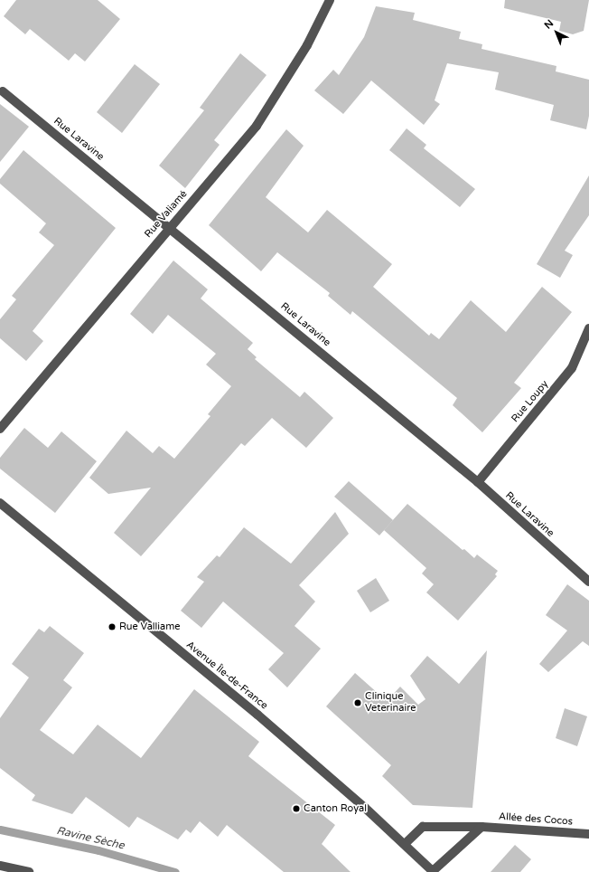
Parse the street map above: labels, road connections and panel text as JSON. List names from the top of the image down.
{
  "streets": {
    "street": [
      "Rue Laravine",
      "Rue Valiamé",
      "Rue Loupy",
      "Avenue Île-de-France",
      "Allée des Cocos"
    ]
  },
  "crossings": [
    ["Rue Laravine", "Rue Valiamé"],
    ["Rue Laravine", "Rue Loupy"],
    ["Avenue Île-de-France", "Allée des Cocos"]
  ],
  "water": ["Ravine Sèche"],
  "places": ["Rue Valliame", "Clinique Veterinaire", "Canton Royal"],
  "north": "top left"
}
